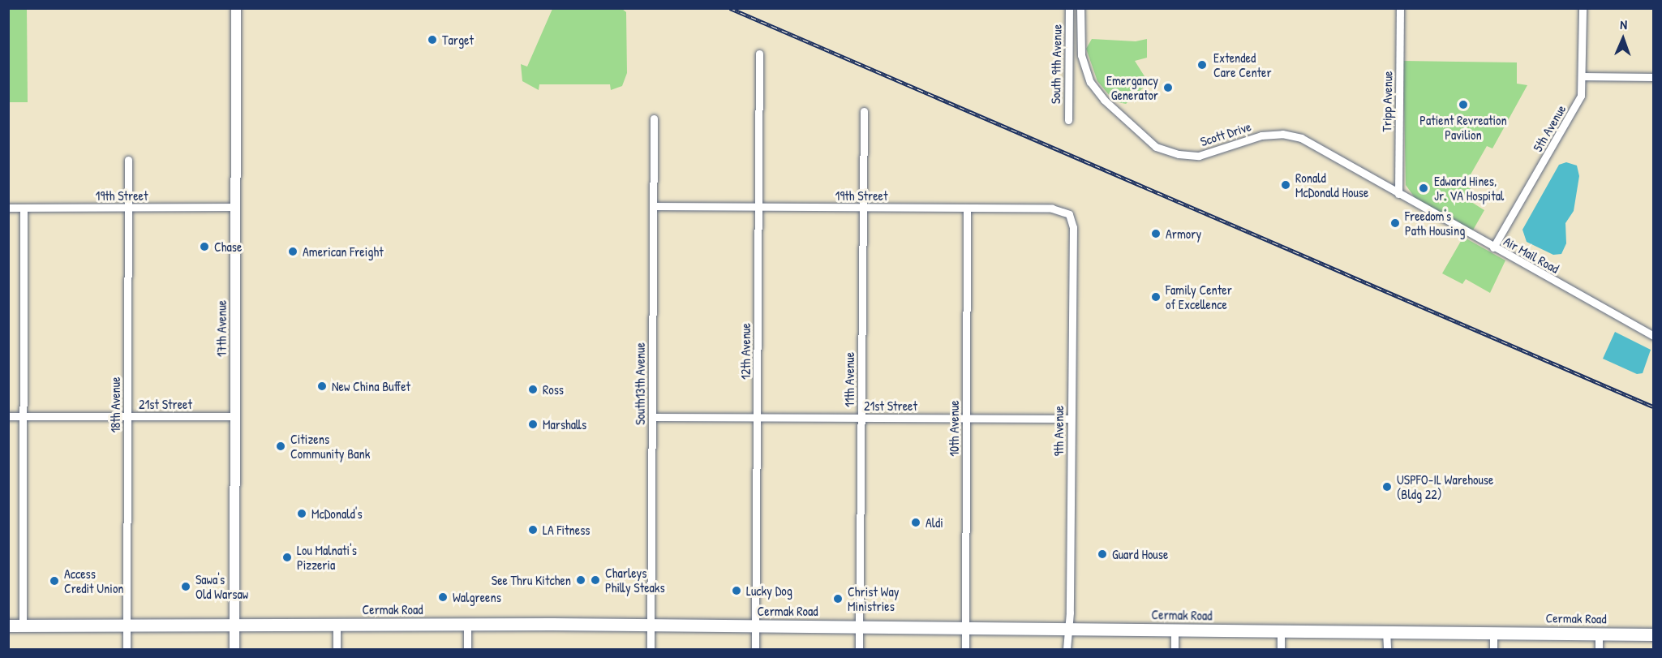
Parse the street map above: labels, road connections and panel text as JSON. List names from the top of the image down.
{
  "streets": {
    "main road": ["Cermak Road"],
    "street": [
      "South 9th Avenue",
      "Tripp Avenue",
      "5th Avenue",
      "Scott Drive",
      "19th Street",
      "Air Mail Road",
      "17th Avenue",
      "12th Avenue",
      "11th Avenue",
      "South13th Avenue",
      "21st Street",
      "18th Avenue",
      "10th Avenue",
      "9th Avenue"
    ]
  },
  "crossings": [
    ["Tripp Avenue", "Scott Drive"],
    ["Tripp Avenue", "Air Mail Road"],
    ["5th Avenue", "Air Mail Road"],
    ["Scott Drive", "Air Mail Road"],
    ["19th Street", "17th Avenue"],
    ["19th Street", "12th Avenue"],
    ["19th Street", "11th Avenue"],
    ["19th Street", "South13th Avenue"],
    ["19th Street", "18th Avenue"],
    ["19th Street", "10th Avenue"],
    ["19th Street", "9th Avenue"],
    ["17th Avenue", "21st Street"],
    ["17th Avenue", "Cermak Road"],
    ["12th Avenue", "21st Street"],
    ["12th Avenue", "Cermak Road"],
    ["11th Avenue", "21st Street"],
    ["11th Avenue", "Cermak Road"],
    ["South13th Avenue", "21st Street"],
    ["South13th Avenue", "Cermak Road"],
    ["21st Street", "18th Avenue"],
    ["21st Street", "10th Avenue"],
    ["21st Street", "9th Avenue"],
    ["18th Avenue", "Cermak Road"],
    ["10th Avenue", "Cermak Road"],
    ["9th Avenue", "Cermak Road"]
  ],
  "places": [
    "Target",
    "Extended Care Center",
    "Emergancy Generator",
    "Patient Revreation Pavilion",
    "Ronald McDonald House",
    "Edward Hines, Jr. VA Hospital",
    "Freedom's Path Housing",
    "Armory",
    "Chase",
    "American Freight",
    "Family Center of Excellence",
    "New China Buffet",
    "Ross",
    "Marshalls",
    "Citizens Community Bank",
    "USPFO-IL Warehouse (Bldg 22)",
    "McDonald's",
    "Aldi",
    "LA Fitness",
    "Guard House",
    "Lou Malnati's Pizzeria",
    "See Thru Kitchen",
    "Charleys Philly Steaks",
    "Access Credit Union",
    "Sawa's Old Warsaw",
    "Lucky Dog",
    "Walgreens",
    "Christ Way Ministries"
  ],
  "north": "top"
}
